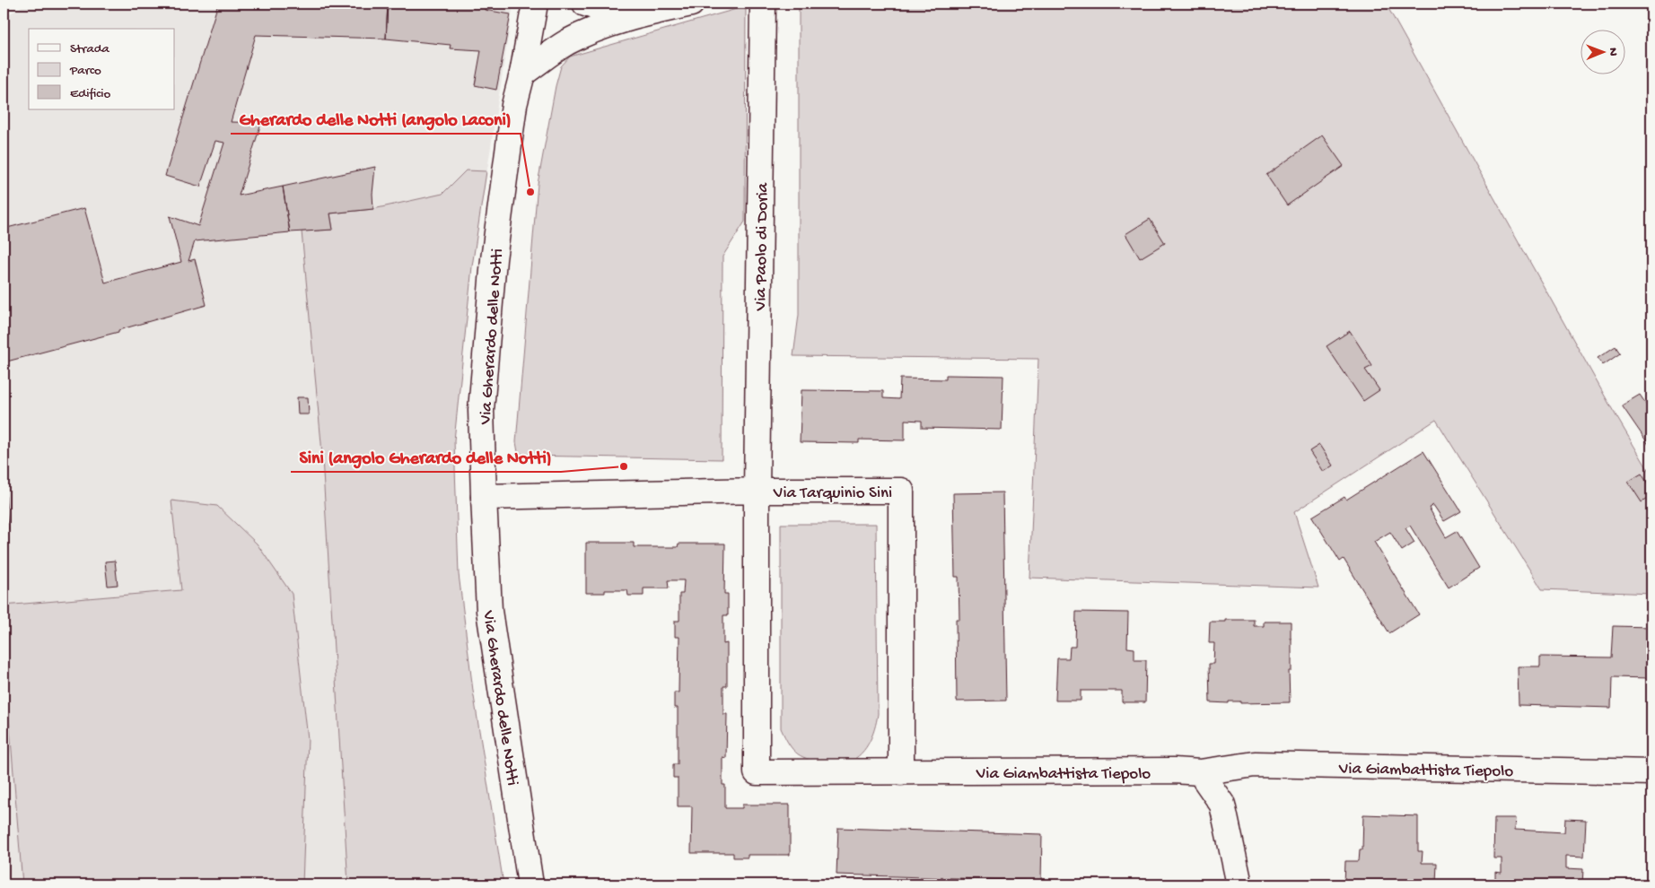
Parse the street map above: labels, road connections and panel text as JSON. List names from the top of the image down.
{
  "streets": {
    "street": [
      "Via Paolo di Doria",
      "Via Gherardo delle Notti",
      "Via Tarquinio Sini",
      "Via Giambattista Tiepolo"
    ]
  },
  "crossings": [
    ["Via Paolo di Doria", "Via Tarquinio Sini"],
    ["Via Paolo di Doria", "Via Giambattista Tiepolo"],
    ["Via Gherardo delle Notti", "Via Tarquinio Sini"],
    ["Via Tarquinio Sini", "Via Giambattista Tiepolo"]
  ],
  "places": ["Gherardo delle Notti (angolo Laconi)", "Sini (angolo Gherardo delle Notti)"],
  "legend": ["Strada", "Parco", "Edificio"],
  "north": "right"
}
